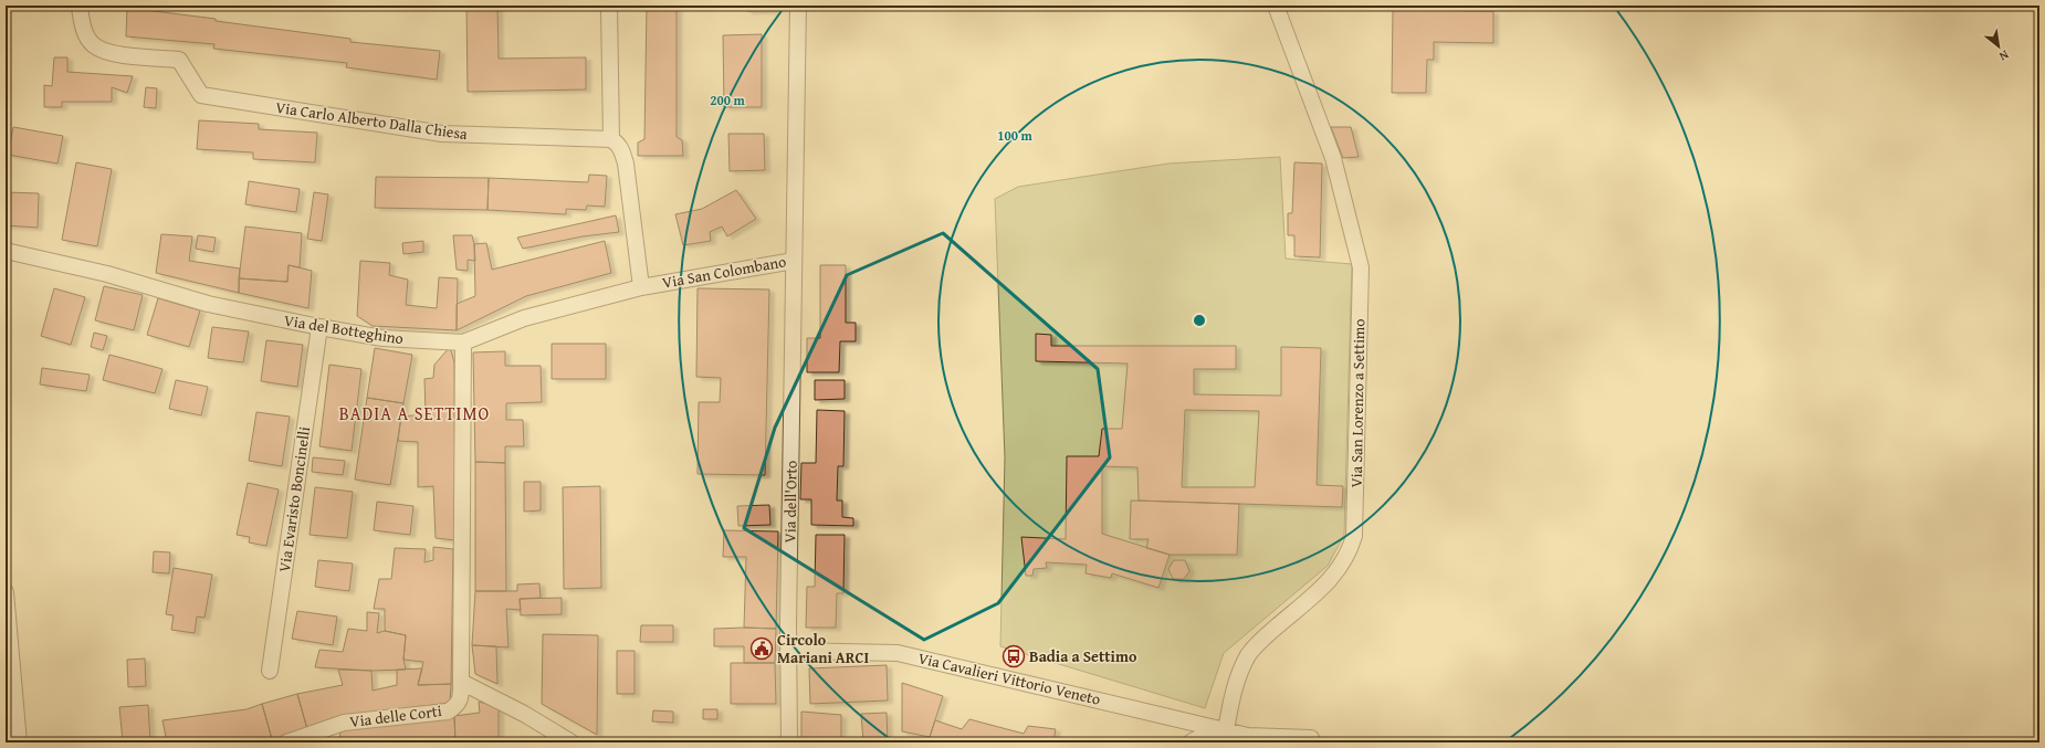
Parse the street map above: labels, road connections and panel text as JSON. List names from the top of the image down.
{
  "streets": {
    "street": [
      "Via Carlo Alberto Dalla Chiesa",
      "Via San Colombano",
      "Via del Botteghino",
      "Via San Lorenzo a Settimo",
      "Via Evaristo Boncinelli",
      "Via dell'Orto",
      "Via Cavalieri Vittorio Veneto",
      "Via delle Corti"
    ]
  },
  "crossings": [
    ["Via San Colombano", "Via del Botteghino"],
    ["Via San Colombano", "Via dell'Orto"],
    ["Via del Botteghino", "Via Evaristo Boncinelli"],
    ["Via San Lorenzo a Settimo", "Via Cavalieri Vittorio Veneto"],
    ["Via dell'Orto", "Via Cavalieri Vittorio Veneto"]
  ],
  "districts": ["BADIA A SETTIMO"],
  "places": {
    "public building": ["Circolo Mariani ARCI"],
    "bus stop": ["Badia a Settimo"]
  },
  "north": "bottom right",
  "rings": ["200 m", "100 m"]
}
